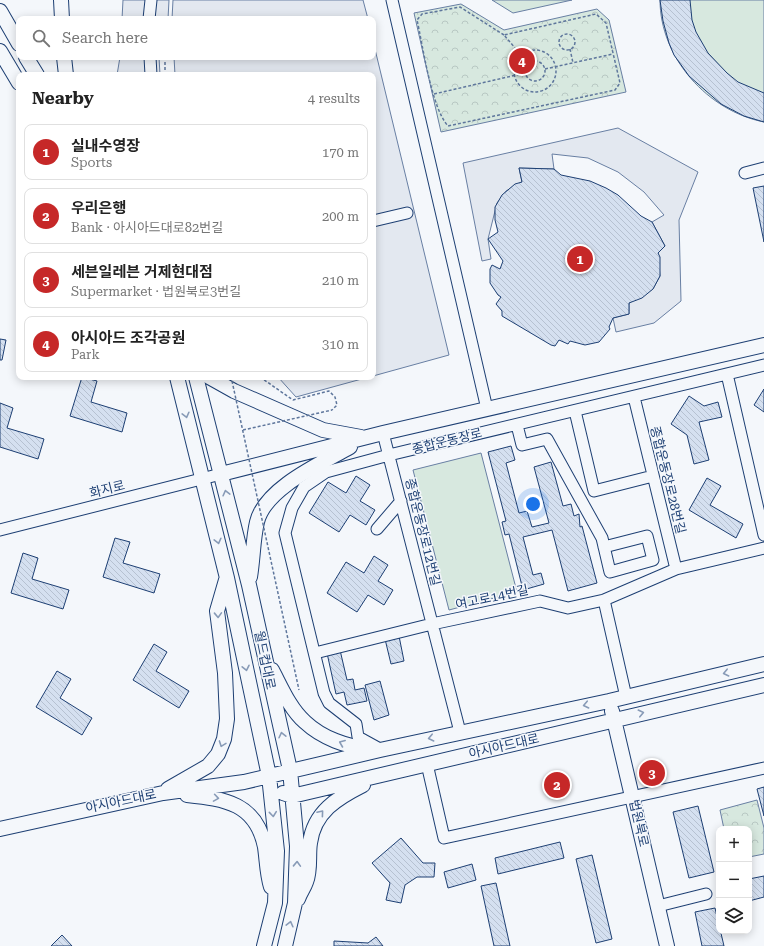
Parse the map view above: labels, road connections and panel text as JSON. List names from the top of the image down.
{
  "streets": {
    "main road": [
      "종합운동장로",
      "월드컵대로",
      "아시아드대로",
      "법원북로"
    ],
    "street": [
      "종합운동장로28번길",
      "화지로",
      "종합운동장로12번길",
      "여고로14번길"
    ]
  },
  "crossings": [
    ["종합운동장로", "종합운동장로28번길"],
    ["종합운동장로", "화지로"],
    ["종합운동장로", "종합운동장로12번길"],
    ["종합운동장로", "여고로14번길"],
    ["종합운동장로", "월드컵대로"],
    ["종합운동장로", "아시아드대로"],
    ["종합운동장로28번길", "여고로14번길"],
    ["화지로", "월드컵대로"],
    ["종합운동장로12번길", "여고로14번길"],
    ["종합운동장로12번길", "아시아드대로"],
    ["월드컵대로", "아시아드대로"],
    ["아시아드대로", "법원북로"]
  ],
  "page": {
    "search": "Search here",
    "pins": [
      "4",
      "1",
      "3",
      "2"
    ],
    "heading": ["Nearby", "4 results"],
    "list": [
      {
        "mark": "1",
        "name": "실내수영장",
        "note": "Sports",
        "value": "170 m"
      },
      {
        "mark": "2",
        "name": "우리은행",
        "note": "Bank · 아시아드대로82번길",
        "value": "200 m"
      },
      {
        "mark": "3",
        "name": "세븐일레븐 거제현대점",
        "note": "Supermarket · 법원북로3번길",
        "value": "210 m"
      },
      {
        "mark": "4",
        "name": "아시아드 조각공원",
        "note": "Park",
        "value": "310 m"
      }
    ],
    "map_buttons": ["+", "−"]
  }
}
